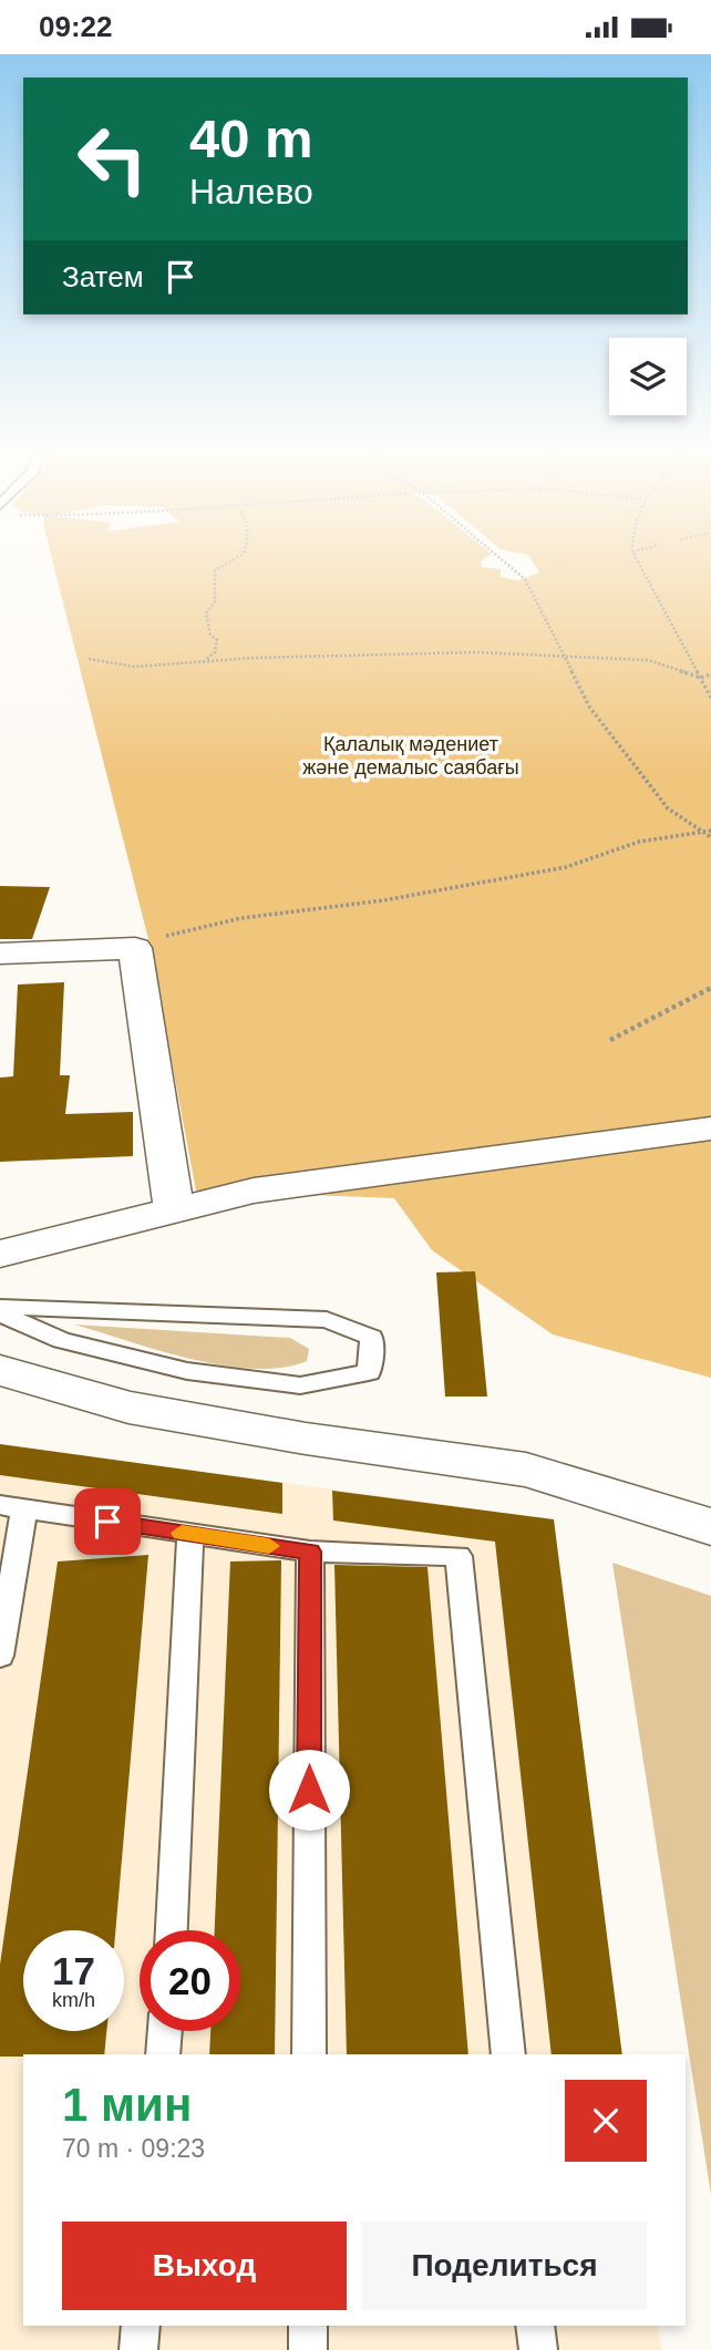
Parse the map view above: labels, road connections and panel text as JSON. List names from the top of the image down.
{
  "parks": ["Қалалық мәдениет және демалыс саябағы"],
  "page": {
    "status": "09:22",
    "turn": ["40 m", "Налево"],
    "then": "Затем",
    "speed": "17 km/h",
    "limit": "20",
    "heading": ["1 мин", "70 m · 09:23"],
    "buttons": ["Выход", "Поделиться"]
  }
}
